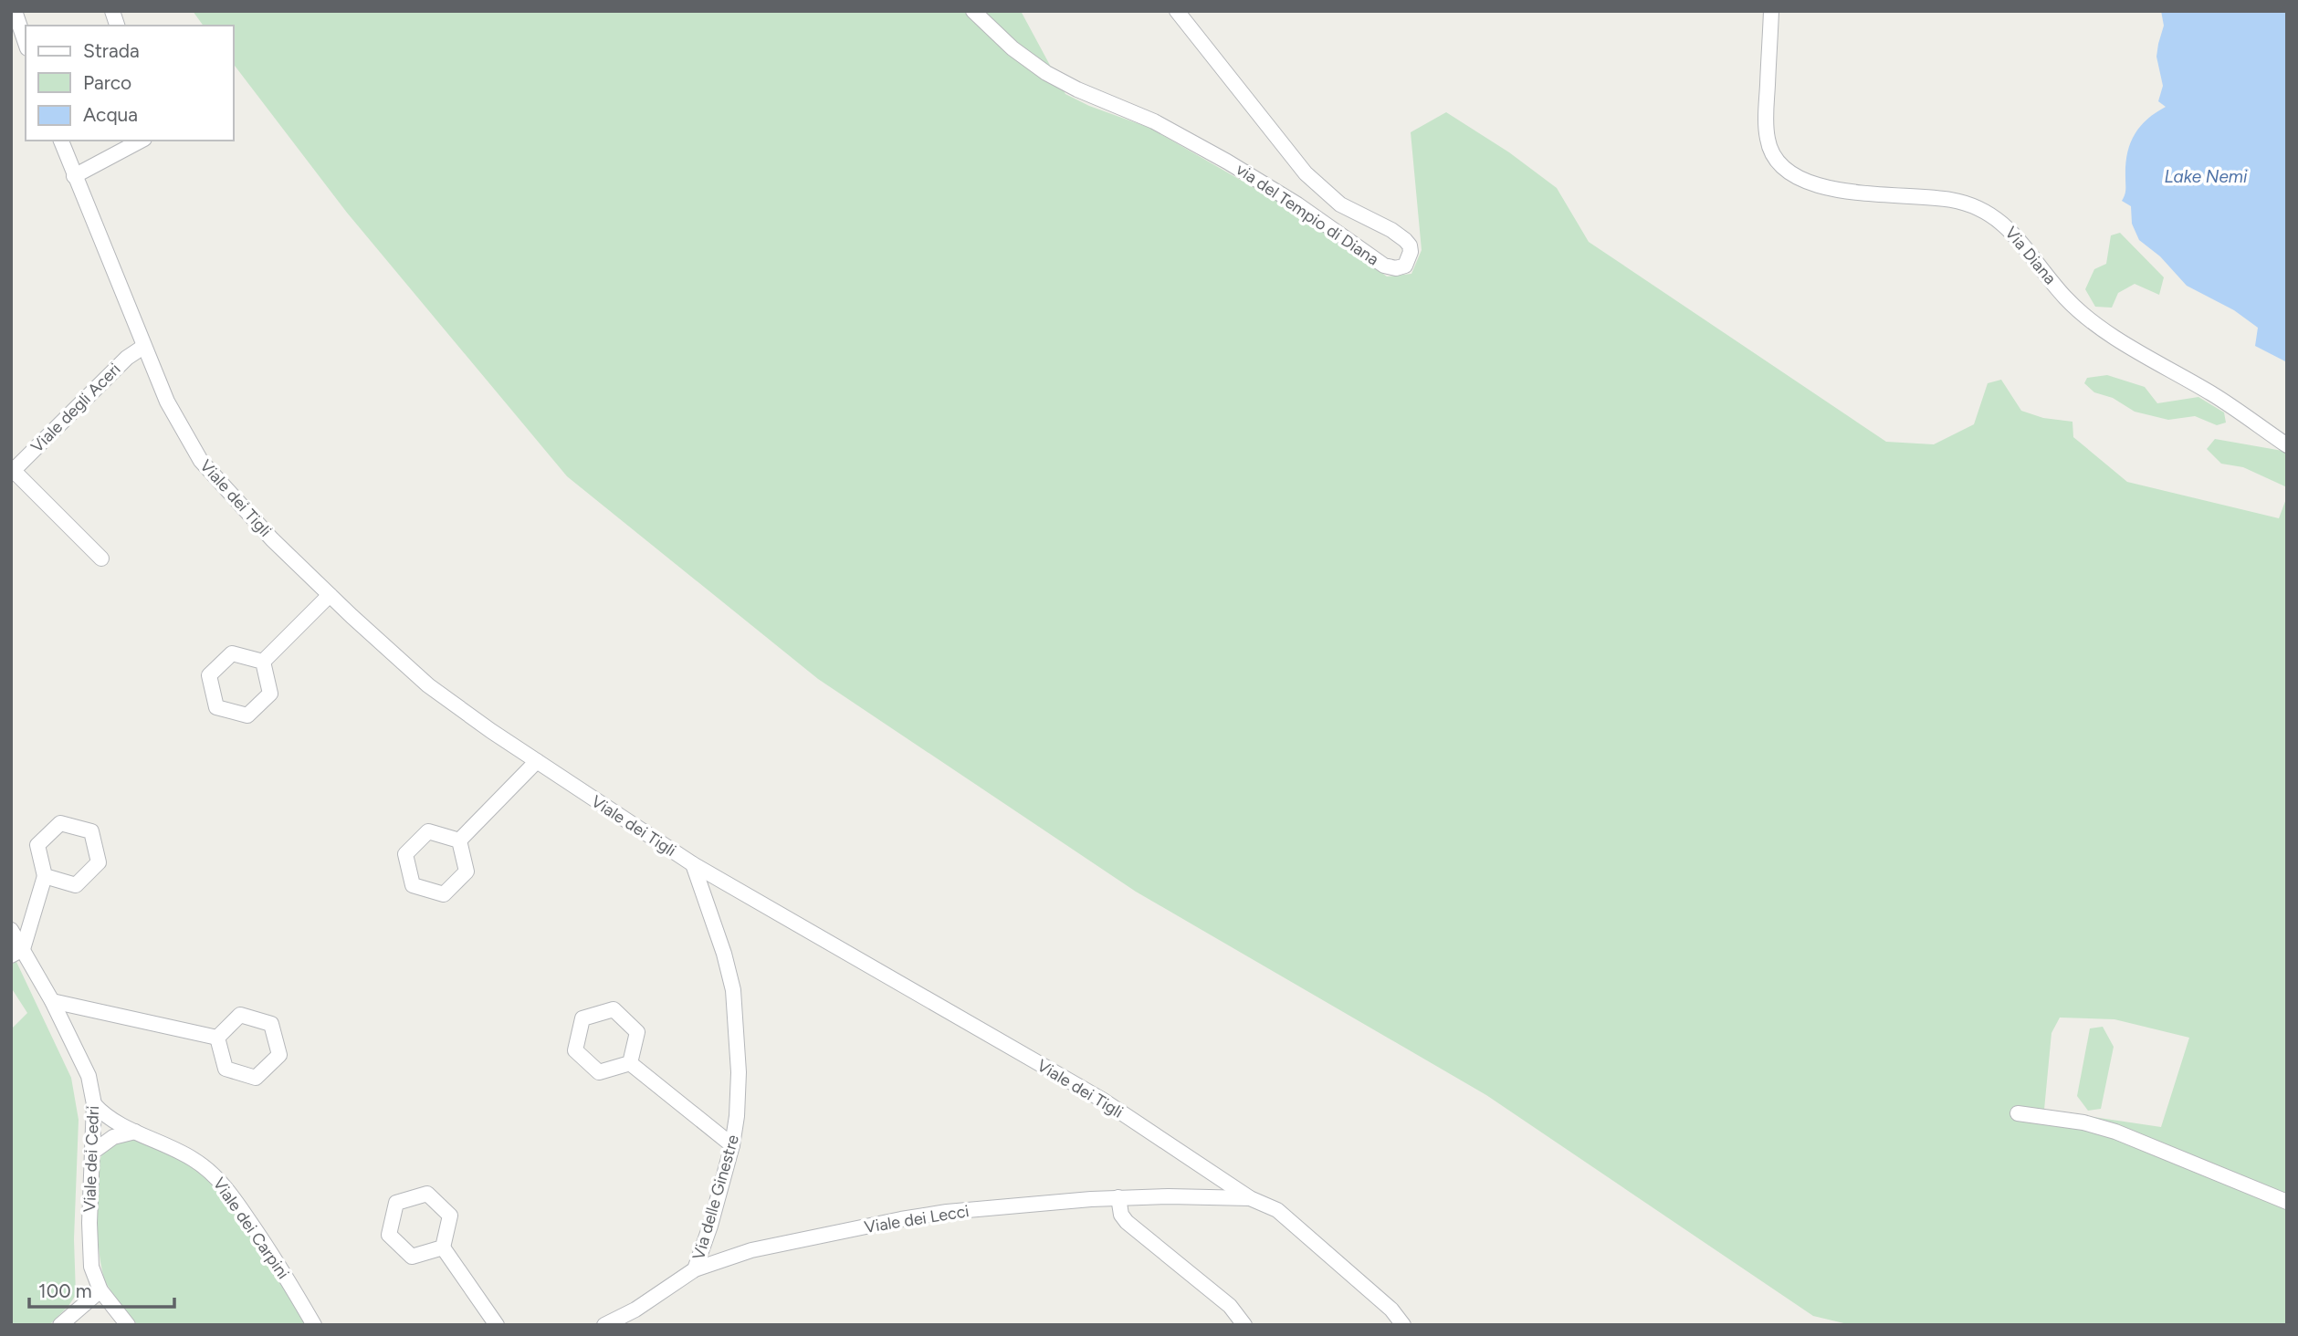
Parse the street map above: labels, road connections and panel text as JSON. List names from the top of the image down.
{
  "streets": {
    "street": [
      "via del Tempio di Diana",
      "Via Diana",
      "Viale degli Aceri",
      "Viale dei Tigli",
      "Viale dei Cedri",
      "Via delle Ginestre",
      "Viale dei Lecci",
      "Viale dei Carpini"
    ]
  },
  "crossings": [
    ["Viale degli Aceri", "Viale dei Tigli"],
    ["Viale dei Tigli", "Via delle Ginestre"],
    ["Viale dei Tigli", "Viale dei Lecci"],
    ["Viale dei Cedri", "Viale dei Carpini"],
    ["Via delle Ginestre", "Viale dei Lecci"]
  ],
  "water": ["Lake Nemi"],
  "legend": ["Strada", "Parco", "Acqua"],
  "scale_bar": "100 m"
}
